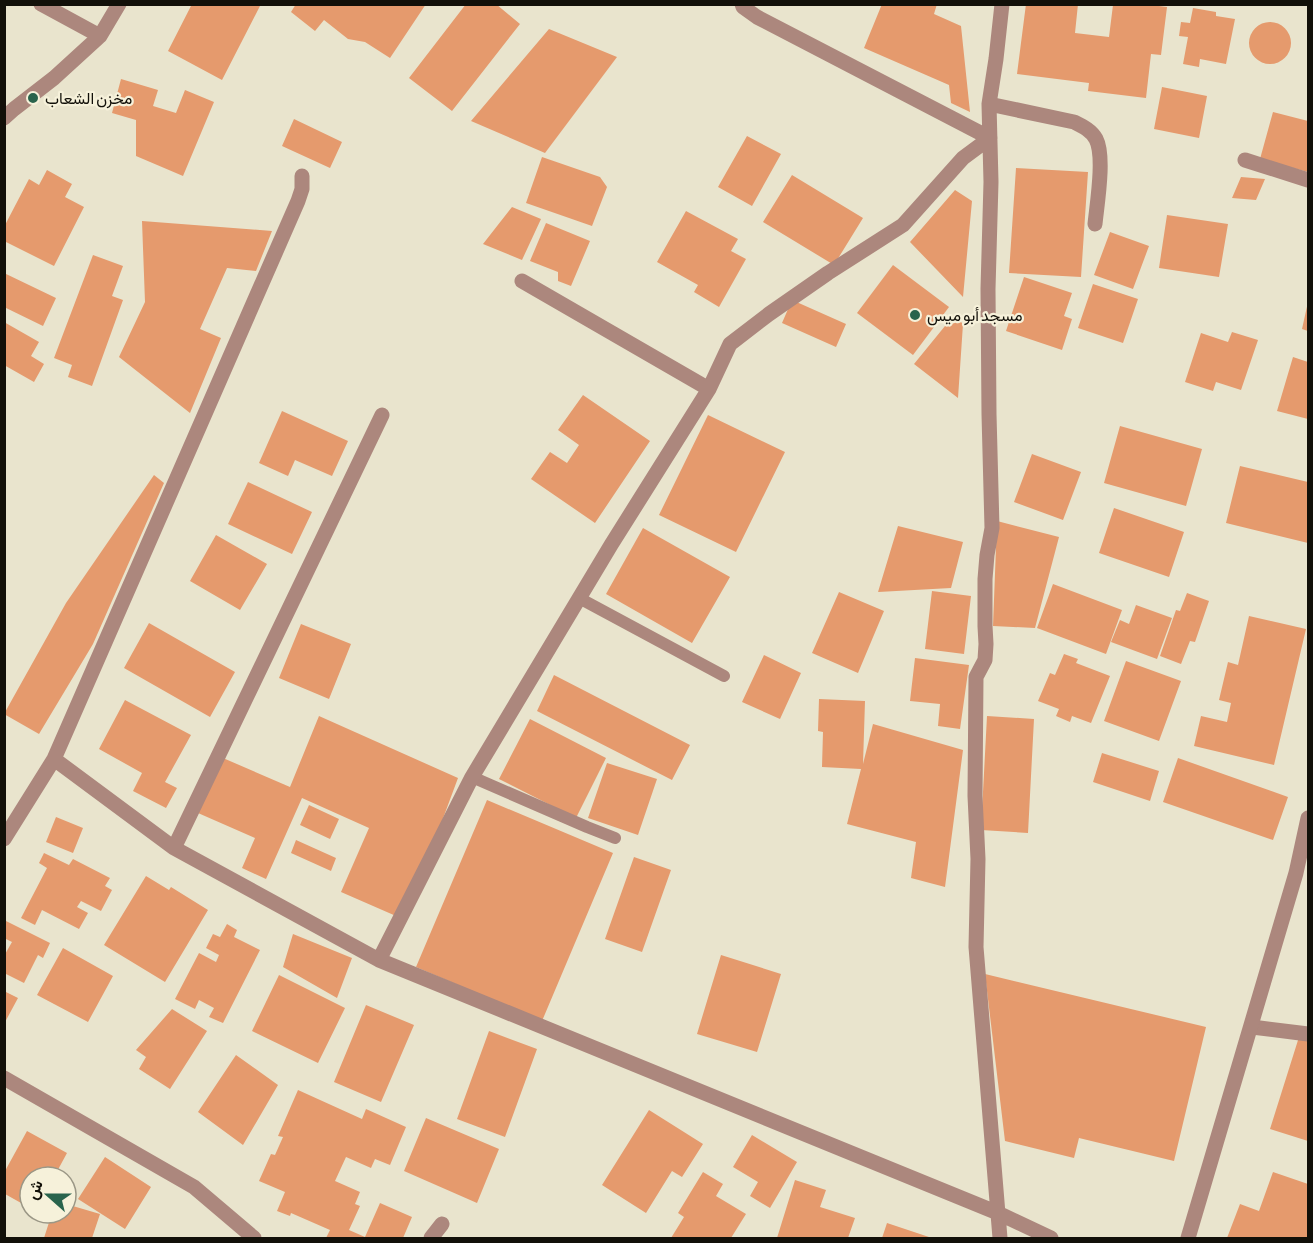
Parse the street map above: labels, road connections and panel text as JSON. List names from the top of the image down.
{
  "places": ["مخزن الشعاب", "مسجد أبو ميس"],
  "north": "left"
}
